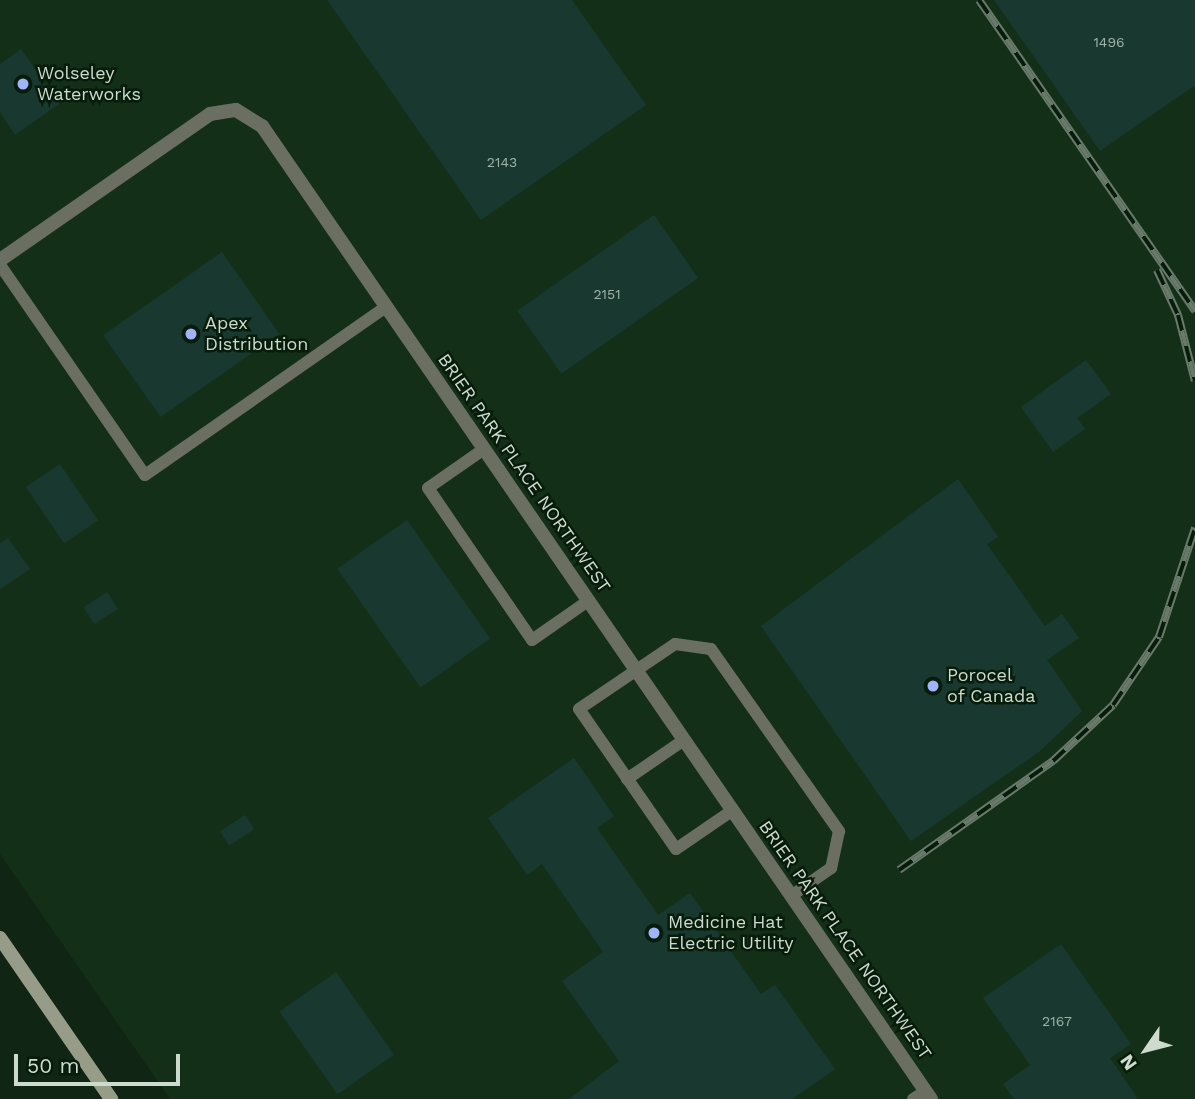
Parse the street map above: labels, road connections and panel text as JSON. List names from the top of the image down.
{
  "streets": {
    "street": ["BRIER PARK PLACE NORTHWEST"]
  },
  "places": [
    "Wolseley Waterworks",
    "Apex Distribution",
    "Porocel of Canada",
    "Medicine Hat Electric Utility"
  ],
  "house_numbers": [
    "1496",
    "2143",
    "2151",
    "2167"
  ],
  "scale_bar": "50 m",
  "north": "bottom left"
}
